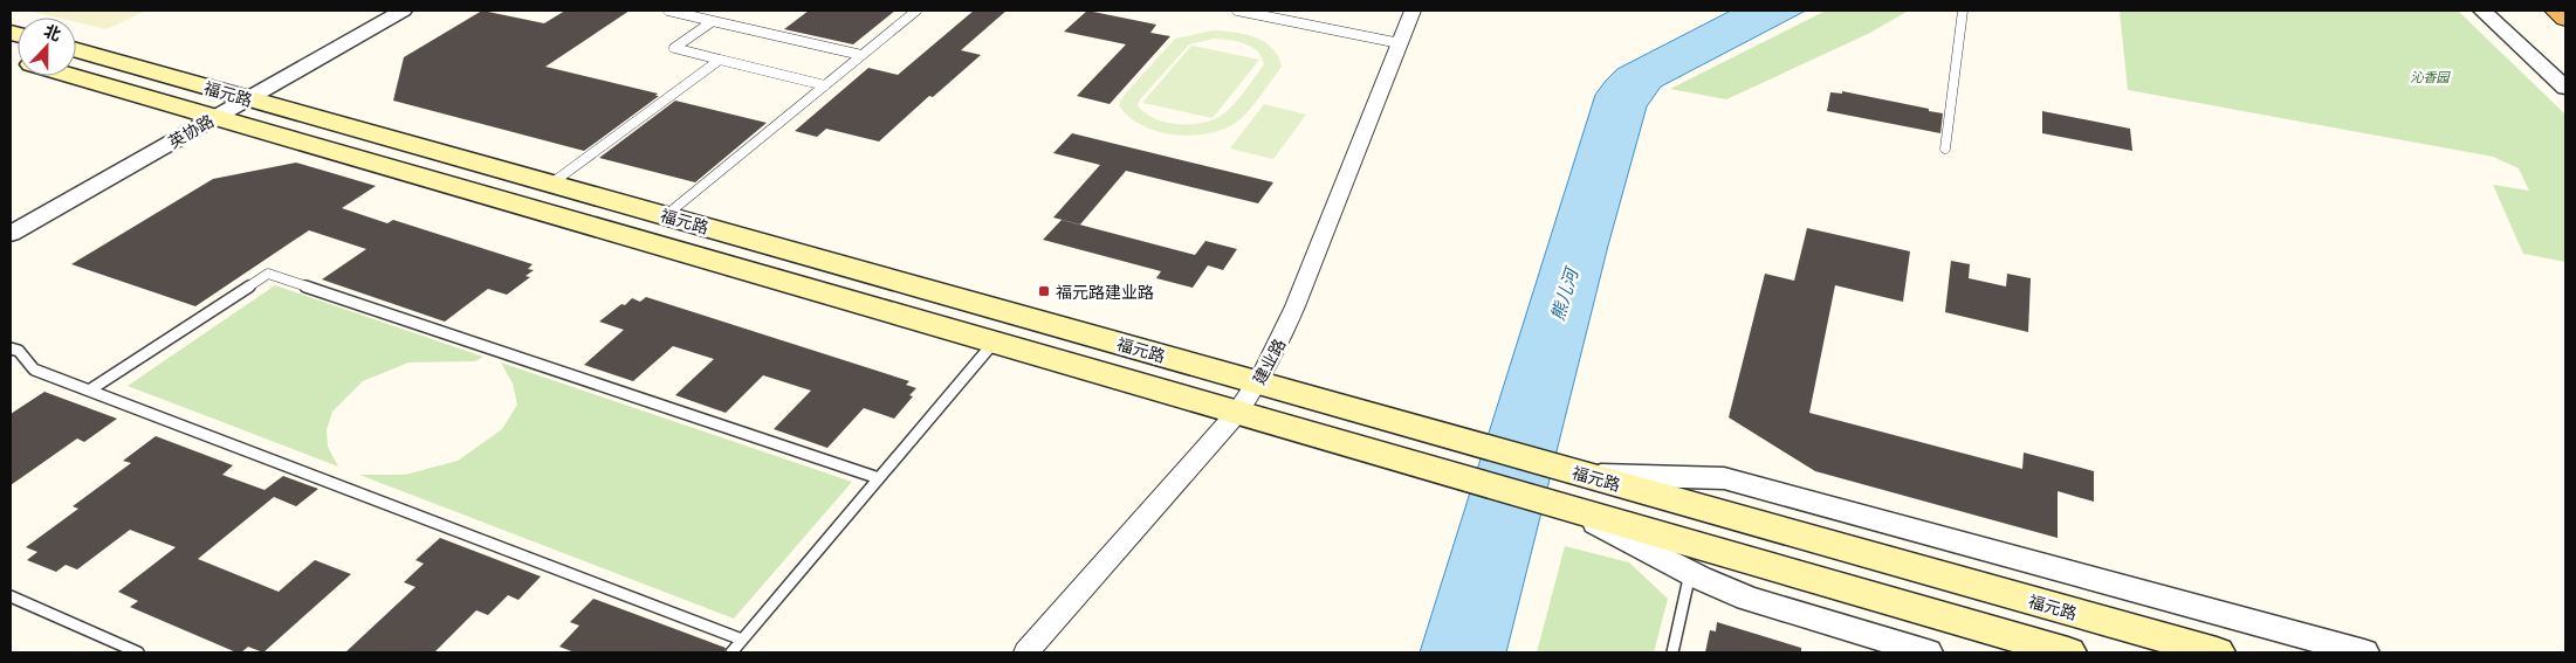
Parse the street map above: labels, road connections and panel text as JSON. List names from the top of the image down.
{
  "streets": {
    "main road": ["福元路"],
    "street": ["英协路", "建业路"]
  },
  "crossings": [
    ["福元路", "英协路"],
    ["福元路", "建业路"]
  ],
  "water": ["熊儿河"],
  "parks": ["沁香园"],
  "places": {
    "transit": ["福元路建业路"]
  },
  "north": "top"
}
